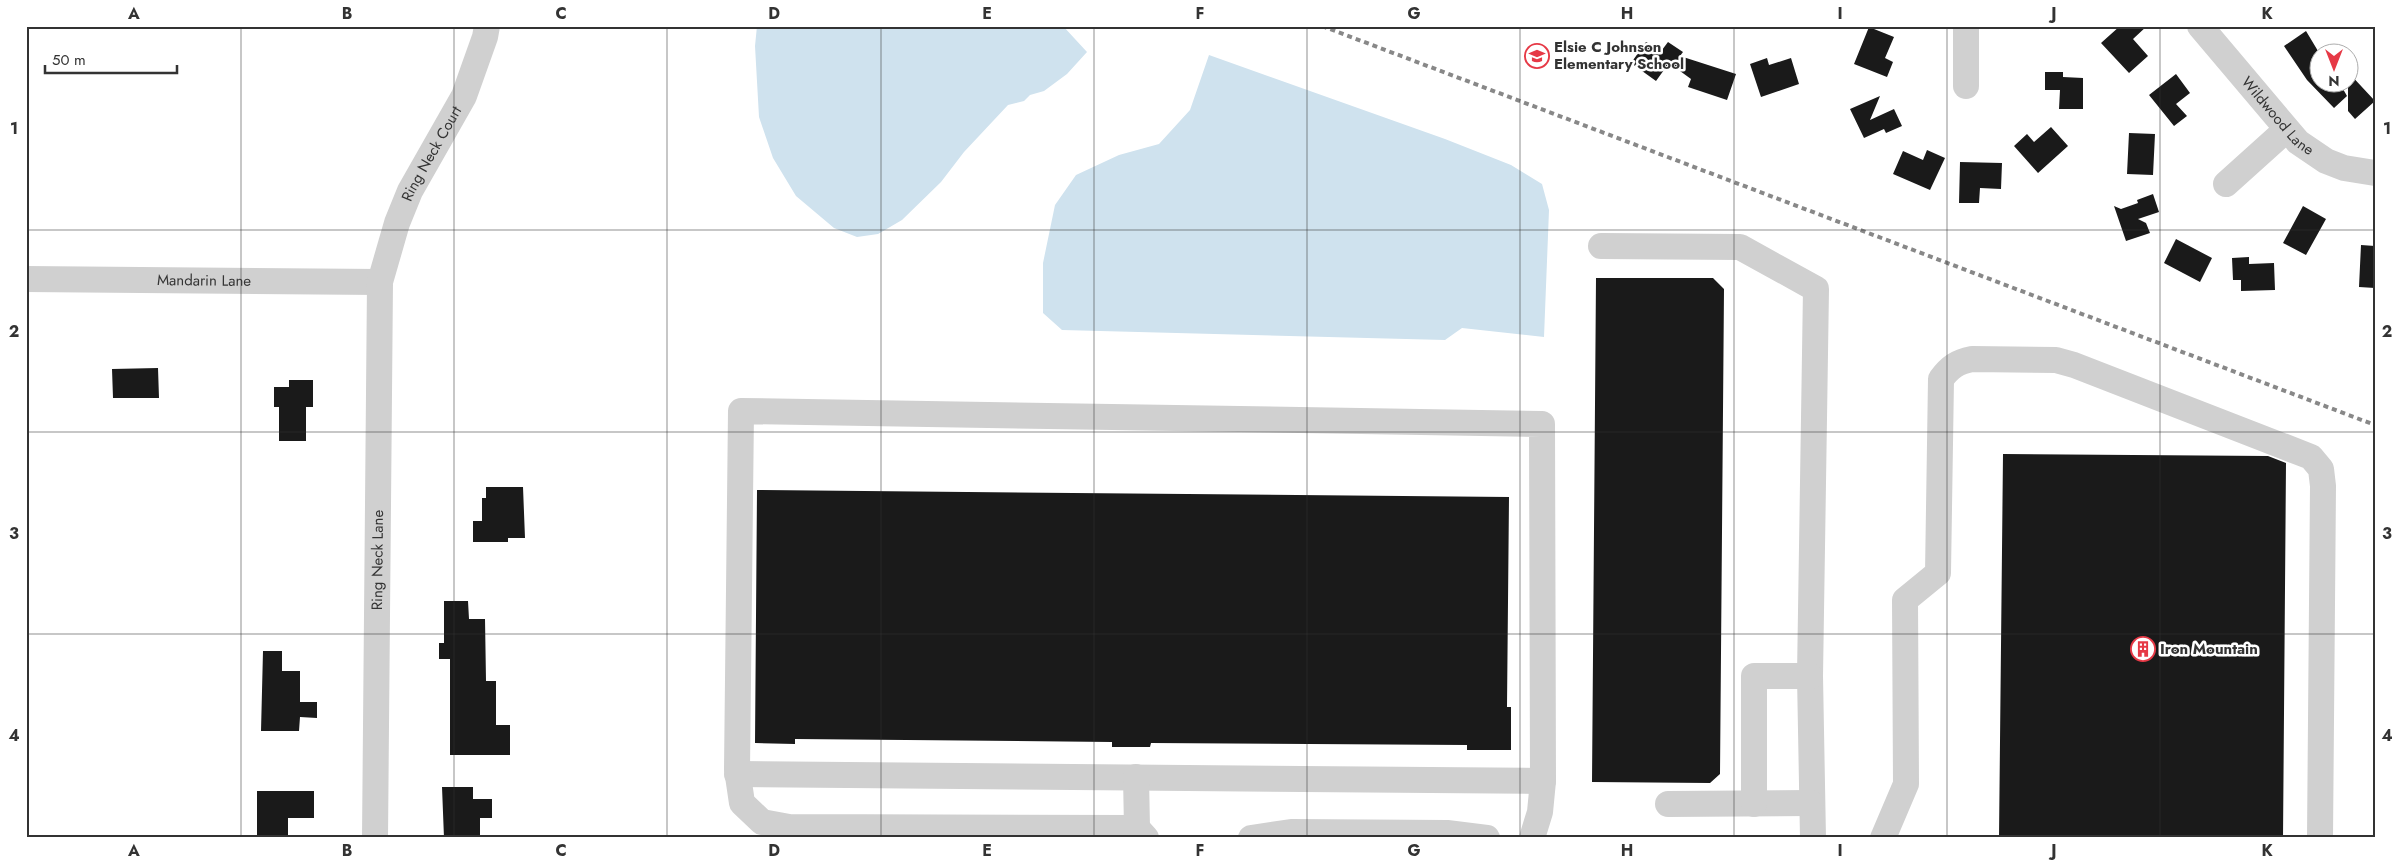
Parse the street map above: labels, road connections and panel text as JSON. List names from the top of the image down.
{
  "streets": {
    "street": [
      "Wildwood Lane",
      "Ring Neck Court",
      "Mandarin Lane",
      "Ring Neck Lane"
    ]
  },
  "crossings": [
    ["Ring Neck Court", "Mandarin Lane"],
    ["Ring Neck Court", "Ring Neck Lane"],
    ["Mandarin Lane", "Ring Neck Lane"]
  ],
  "places": {
    "school or university": ["Elsie C Johnson Elementary School"],
    "building": ["Iron Mountain"]
  },
  "scale_bar": "50 m",
  "north": "bottom",
  "grid": {
    "columns": [
      "A",
      "B",
      "C",
      "D",
      "E",
      "F",
      "G",
      "H",
      "I",
      "J",
      "K"
    ],
    "rows": [
      "1",
      "2",
      "3",
      "4"
    ]
  }
}
